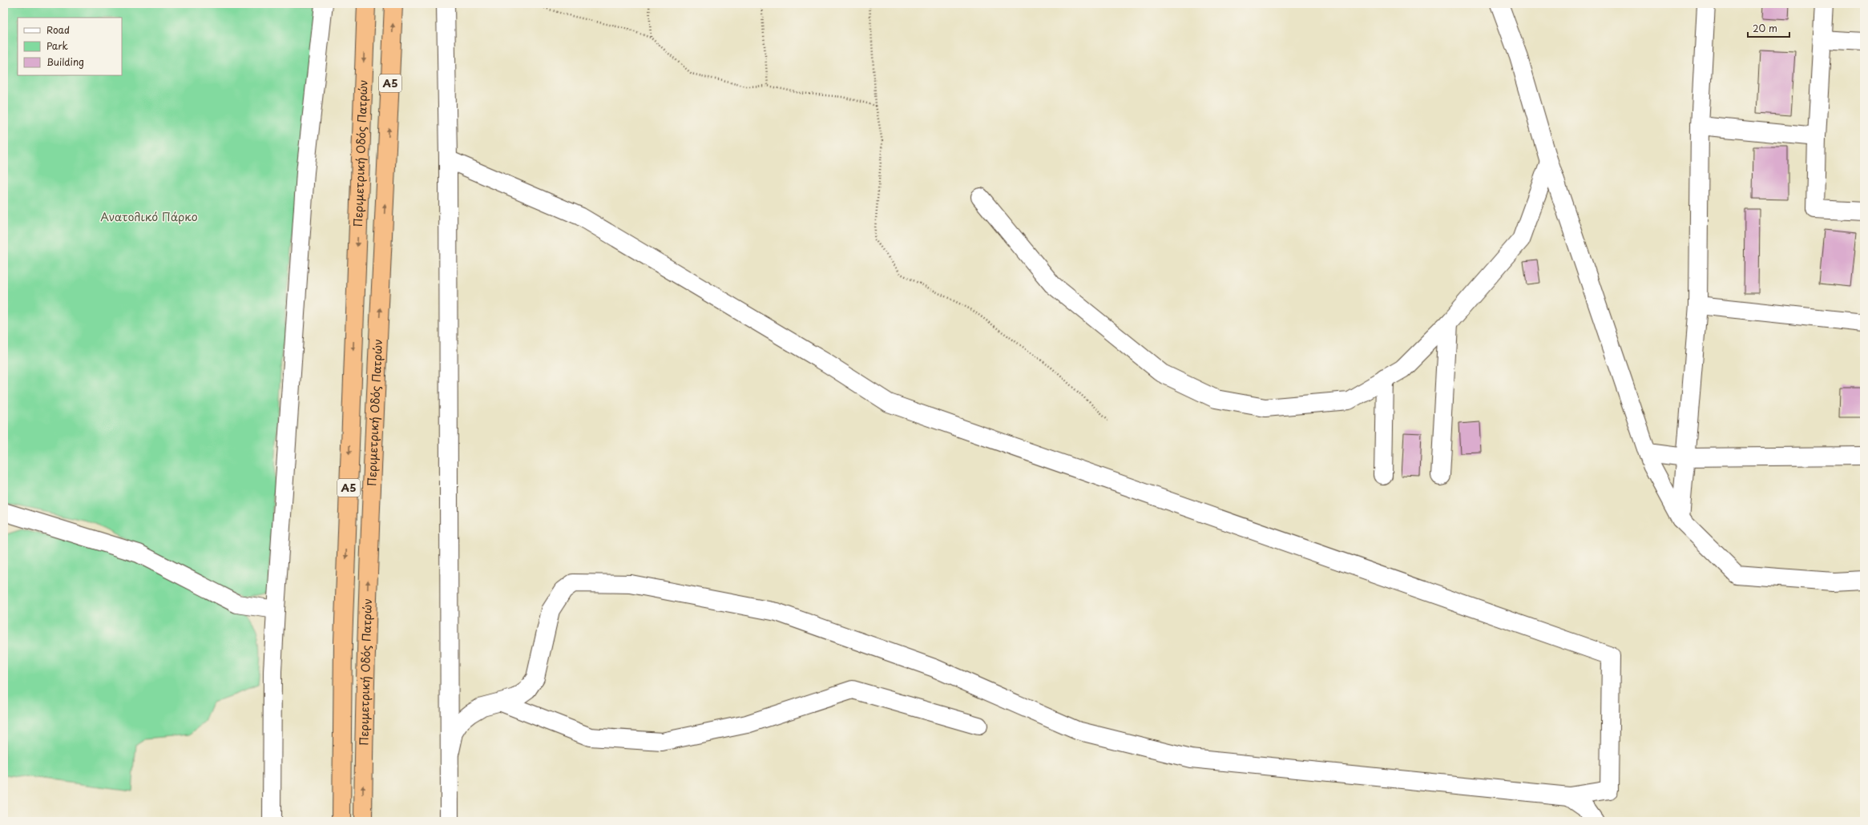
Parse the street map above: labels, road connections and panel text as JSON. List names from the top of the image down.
{
  "streets": {
    "highway": ["Α5", "Περιμετρική Οδός Πατρών"]
  },
  "parks": ["Ανατολικό Πάρκο"],
  "legend": ["Road", "Park", "Building"],
  "scale_bar": "20 m"
}
